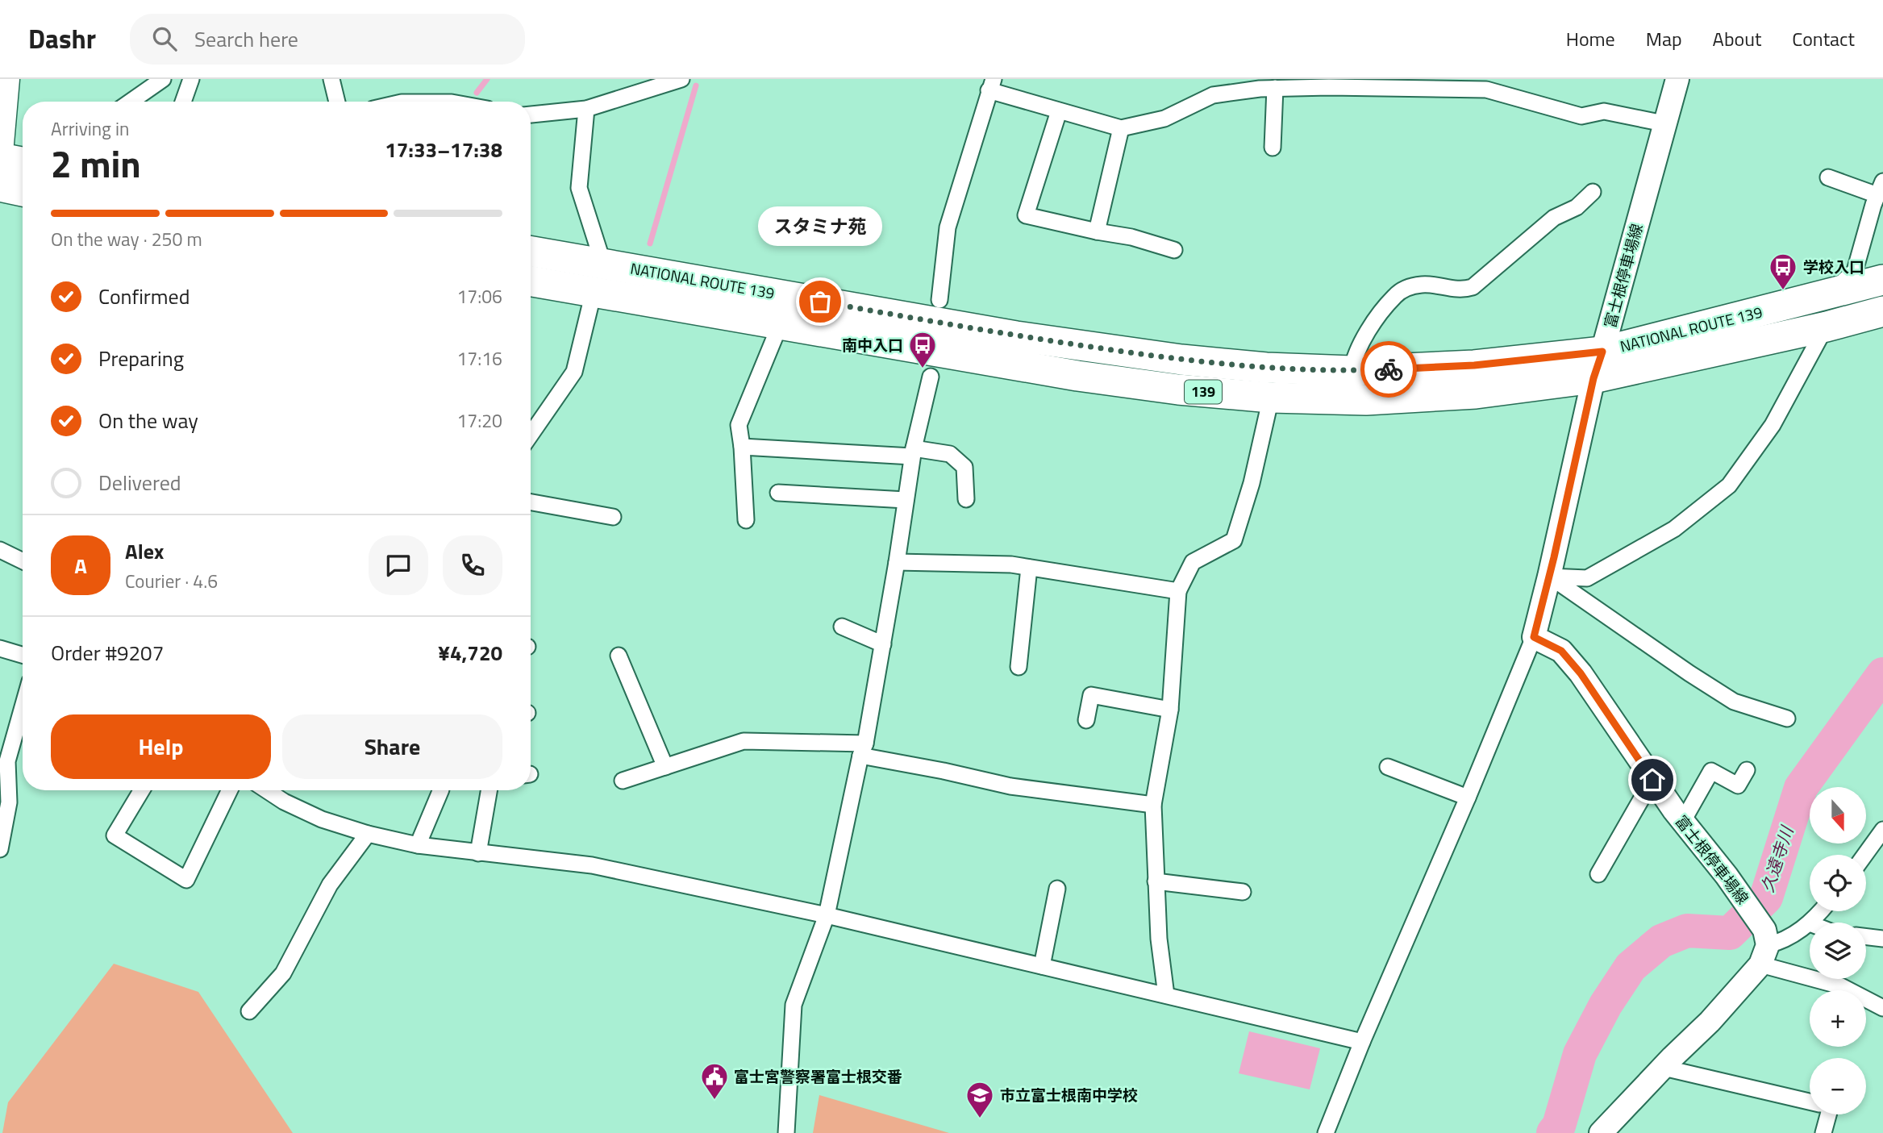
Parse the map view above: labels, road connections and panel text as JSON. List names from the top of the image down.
{
  "streets": {
    "highway": ["NATIONAL ROUTE 139", "139"],
    "main road": ["富士根停車場線"]
  },
  "crossings": [
    ["富士根停車場線", "NATIONAL ROUTE 139"]
  ],
  "water": ["久遠寺川"],
  "places": {
    "bus stop": ["学校入口", "南中入口"],
    "other": ["スタミナ苑"],
    "public building": ["富士宮警察署富士根交番"],
    "school or university": ["市立富士根南中学校"]
  },
  "north": "bottom",
  "page": {
    "header": "Dashr",
    "search": "Search here",
    "nav": [
      "Home",
      "Map",
      "About",
      "Contact"
    ],
    "heading": ["2 min", "Arriving in", "17:33–17:38"],
    "panel": [
      "Alex",
      "Courier · 4.6",
      "Order #9207",
      "¥4,720"
    ],
    "bar": "On the way · 250 m",
    "bubble": "スタミナ苑",
    "list": [
      ["Confirmed", "17:06"],
      ["Preparing", "17:16"],
      ["On the way", "17:20"],
      "Delivered"
    ],
    "round": "A",
    "buttons": ["Help", "Share"],
    "map_buttons": ["+", "−"]
  }
}
